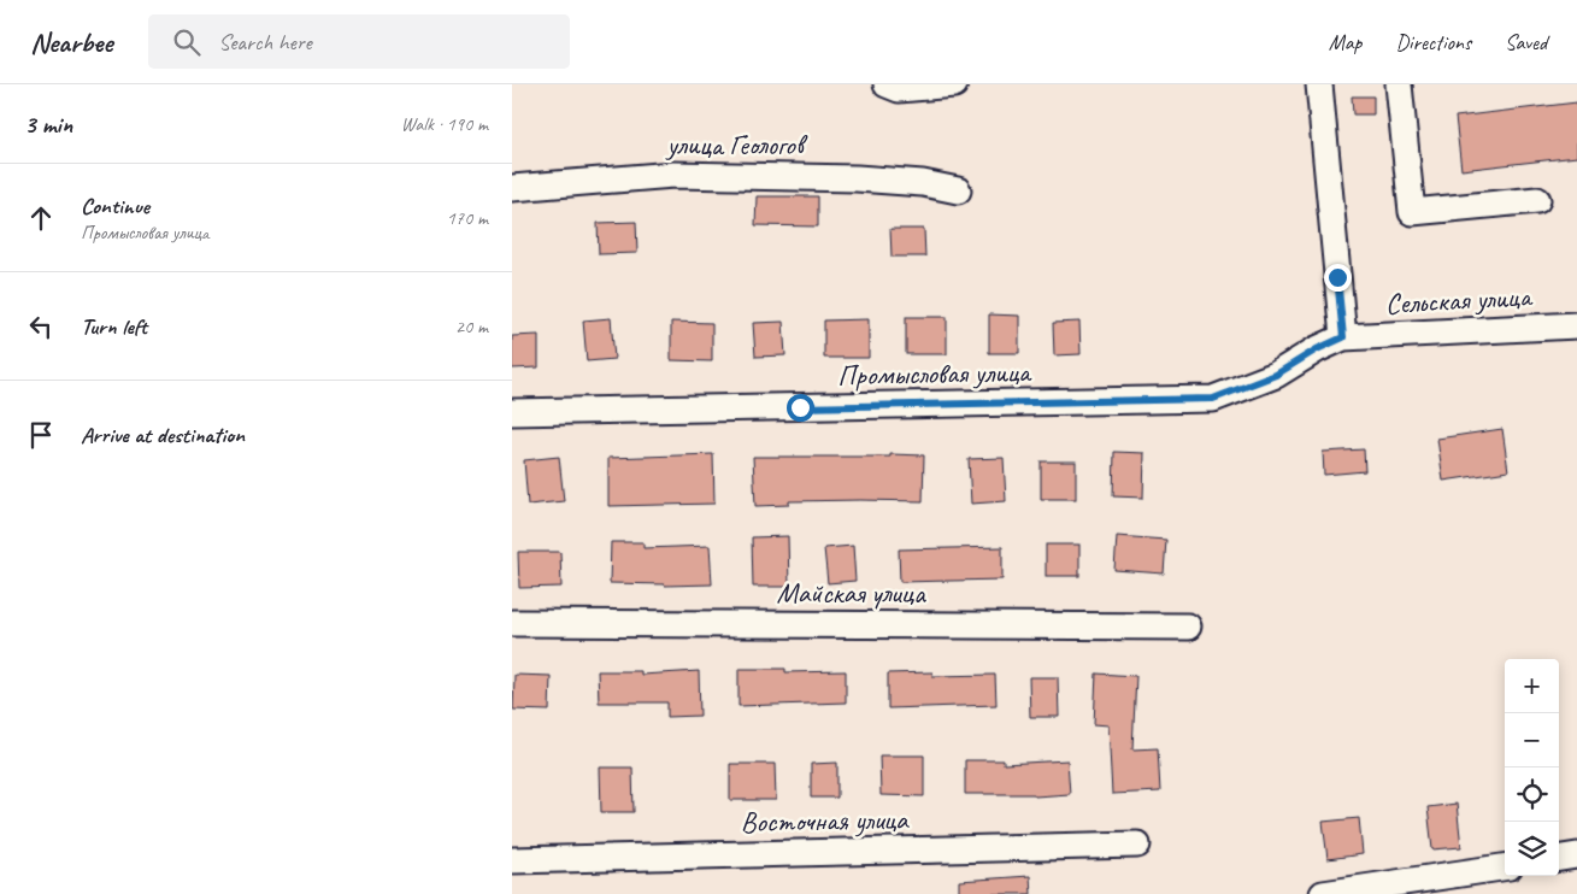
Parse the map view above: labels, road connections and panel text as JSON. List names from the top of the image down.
{
  "streets": {
    "street": [
      "улица Геологов",
      "Сельская улица",
      "Промысловая улица",
      "Майская улица",
      "Восточная улица"
    ]
  },
  "crossings": [
    ["Сельская улица", "Промысловая улица"]
  ],
  "page": {
    "header": "Nearbee",
    "search": "Search here",
    "nav": ["Map", "Directions", "Saved"],
    "heading": ["3 min", "Walk · 190 m"],
    "list": [
      ["Continue", "Промысловая улица", "170 m"],
      ["Turn left", "20 m"],
      "Arrive at destination"
    ],
    "map_buttons": ["+", "−"]
  }
}
